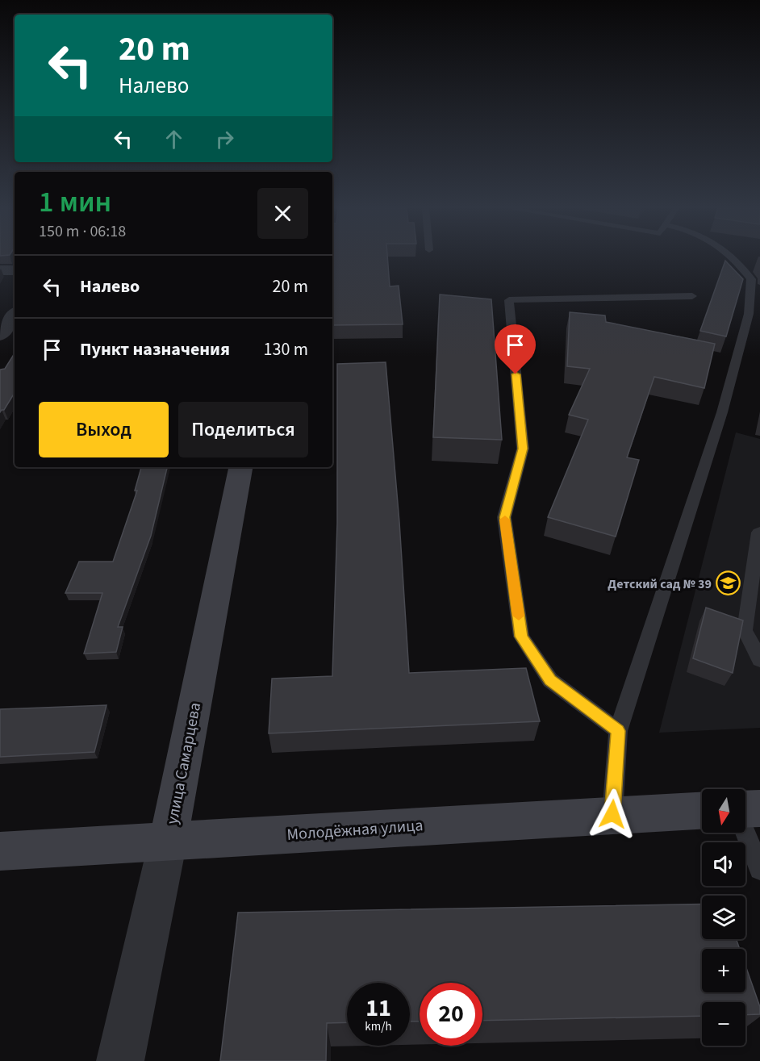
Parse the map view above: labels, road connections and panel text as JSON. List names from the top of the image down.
{
  "streets": {
    "street": ["улица Самарцева", "Молодёжная улица"]
  },
  "crossings": [
    ["улица Самарцева", "Молодёжная улица"]
  ],
  "places": {
    "school or university": ["Детский сад № 39"]
  },
  "north": "bottom",
  "page": {
    "turn": ["20 m", "Налево"],
    "heading": ["1 мин", "150 m · 06:18"],
    "list": [
      {
        "name": "Налево",
        "value": "20 m"
      },
      {
        "name": "Пункт назначения",
        "value": "130 m"
      }
    ],
    "buttons": ["Выход", "Поделиться"],
    "map_buttons": ["+", "−"],
    "speed": "11 km/h",
    "limit": "20"
  }
}
